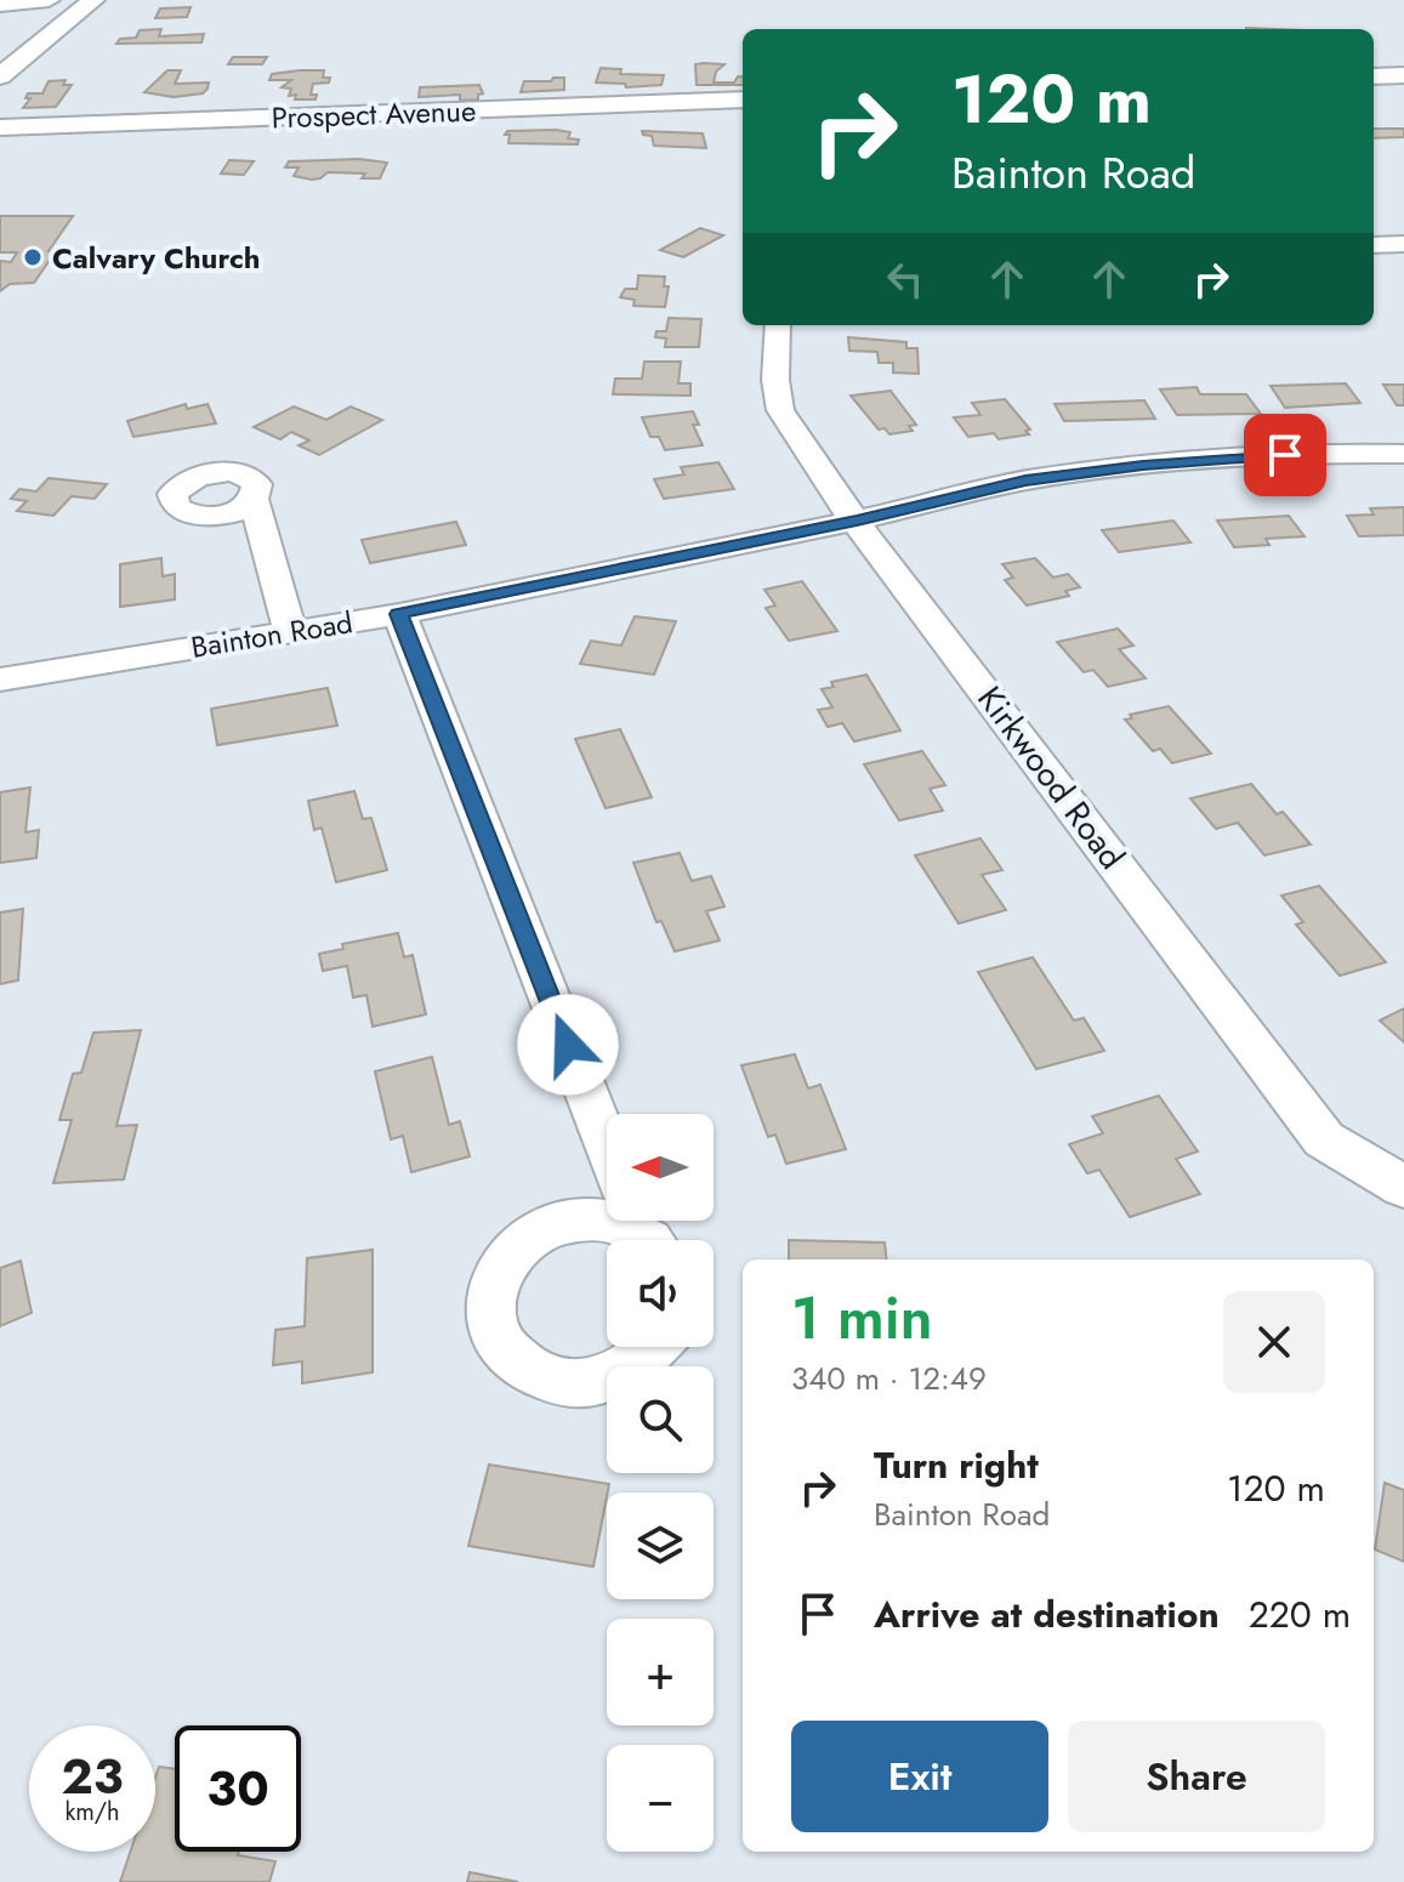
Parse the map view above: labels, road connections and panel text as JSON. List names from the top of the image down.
{
  "streets": {
    "main road": ["Prospect Avenue"],
    "street": ["Bainton Road", "Kirkwood Road"]
  },
  "crossings": [
    ["Bainton Road", "Kirkwood Road"]
  ],
  "places": ["Calvary Church"],
  "north": "left",
  "page": {
    "turn": ["120 m", "Bainton Road"],
    "map_buttons": ["+", "−"],
    "heading": ["1 min", "340 m · 12:49"],
    "list": [
      {
        "name": "Turn right",
        "note": "Bainton Road",
        "value": "120 m"
      },
      {
        "name": "Arrive at destination",
        "value": "220 m"
      }
    ],
    "buttons": ["Exit", "Share"],
    "speed": "23 km/h",
    "limit": "30"
  }
}
